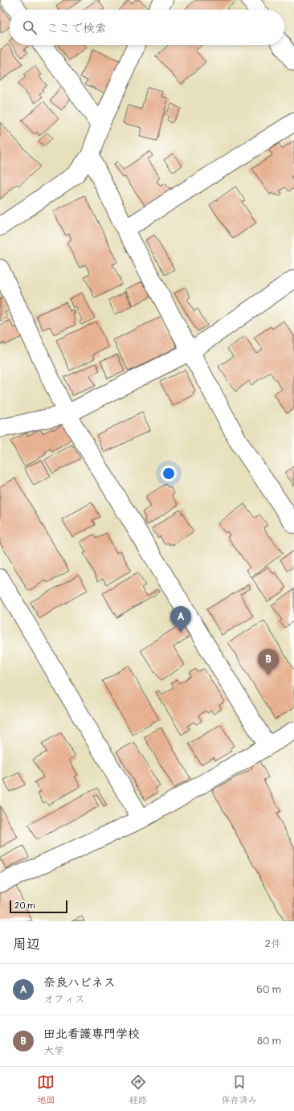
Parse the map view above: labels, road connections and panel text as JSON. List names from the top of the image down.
{
  "scale_bar": "20 m",
  "page": {
    "search": "ここで検索",
    "pins": ["A", "B"],
    "scale": "20 m",
    "heading": ["周辺", "2件"],
    "list": [
      {
        "mark": "A",
        "name": "奈良ハピネス",
        "note": "オフィス",
        "value": "60 m"
      },
      {
        "mark": "B",
        "name": "田北看護専門学校",
        "note": "大学",
        "value": "80 m"
      }
    ],
    "nav": ["地図", "経路", "保存済み"]
  }
}
